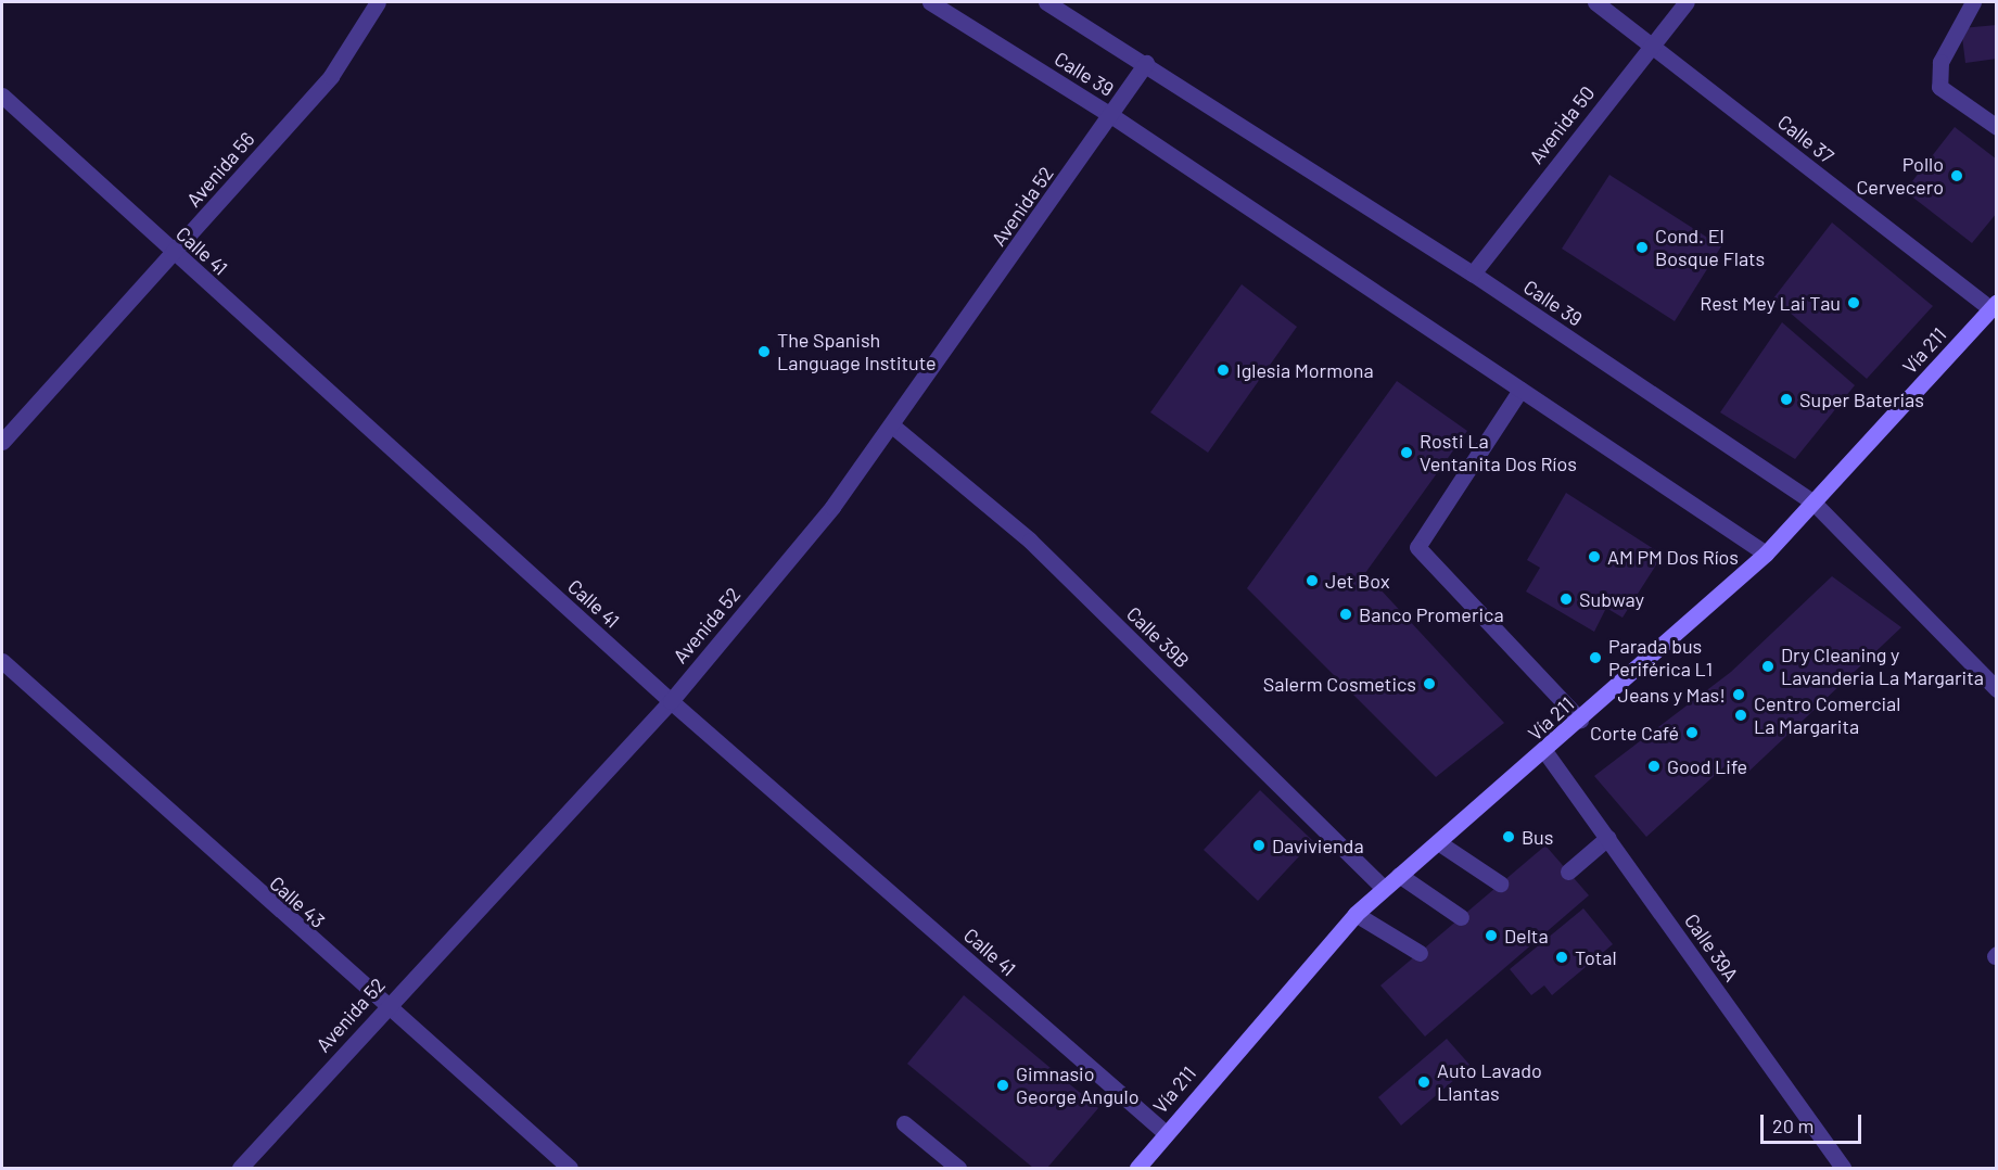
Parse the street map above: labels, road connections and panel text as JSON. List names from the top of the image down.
{
  "streets": {
    "main road": ["Vía 211"],
    "street": [
      "Calle 39",
      "Avenida 50",
      "Calle 37",
      "Avenida 56",
      "Avenida 52",
      "Calle 41",
      "Calle 39B",
      "Calle 43",
      "Calle 39A"
    ]
  },
  "crossings": [
    ["Calle 39", "Avenida 50"],
    ["Calle 39", "Avenida 52"],
    ["Calle 39", "Vía 211"],
    ["Avenida 50", "Calle 37"],
    ["Calle 37", "Vía 211"],
    ["Avenida 56", "Calle 41"],
    ["Avenida 52", "Calle 41"],
    ["Avenida 52", "Calle 39B"],
    ["Avenida 52", "Calle 43"],
    ["Calle 41", "Vía 211"],
    ["Vía 211", "Calle 39B"],
    ["Vía 211", "Calle 39A"]
  ],
  "places": [
    "Pollo Cervecero",
    "Cond. El Bosque Flats",
    "Rest Mey Lai Tau",
    "The Spanish Language Institute",
    "Iglesia Mormona",
    "Super Baterias",
    "Rosti La Ventanita Dos Ríos",
    "AM PM Dos Ríos",
    "Jet Box",
    "Subway",
    "Banco Promerica",
    "Parada bus Periférica L1",
    "Dry Cleaning y Lavanderia La Margarita",
    "Salerm Cosmetics",
    "Jeans y Mas!",
    "Centro Comercial La Margarita",
    "Corte Café",
    "Good Life",
    "Bus",
    "Davivienda",
    "Delta",
    "Total",
    "Auto Lavado Llantas",
    "Gimnasio George Angulo"
  ],
  "scale_bar": "20 m"
}
